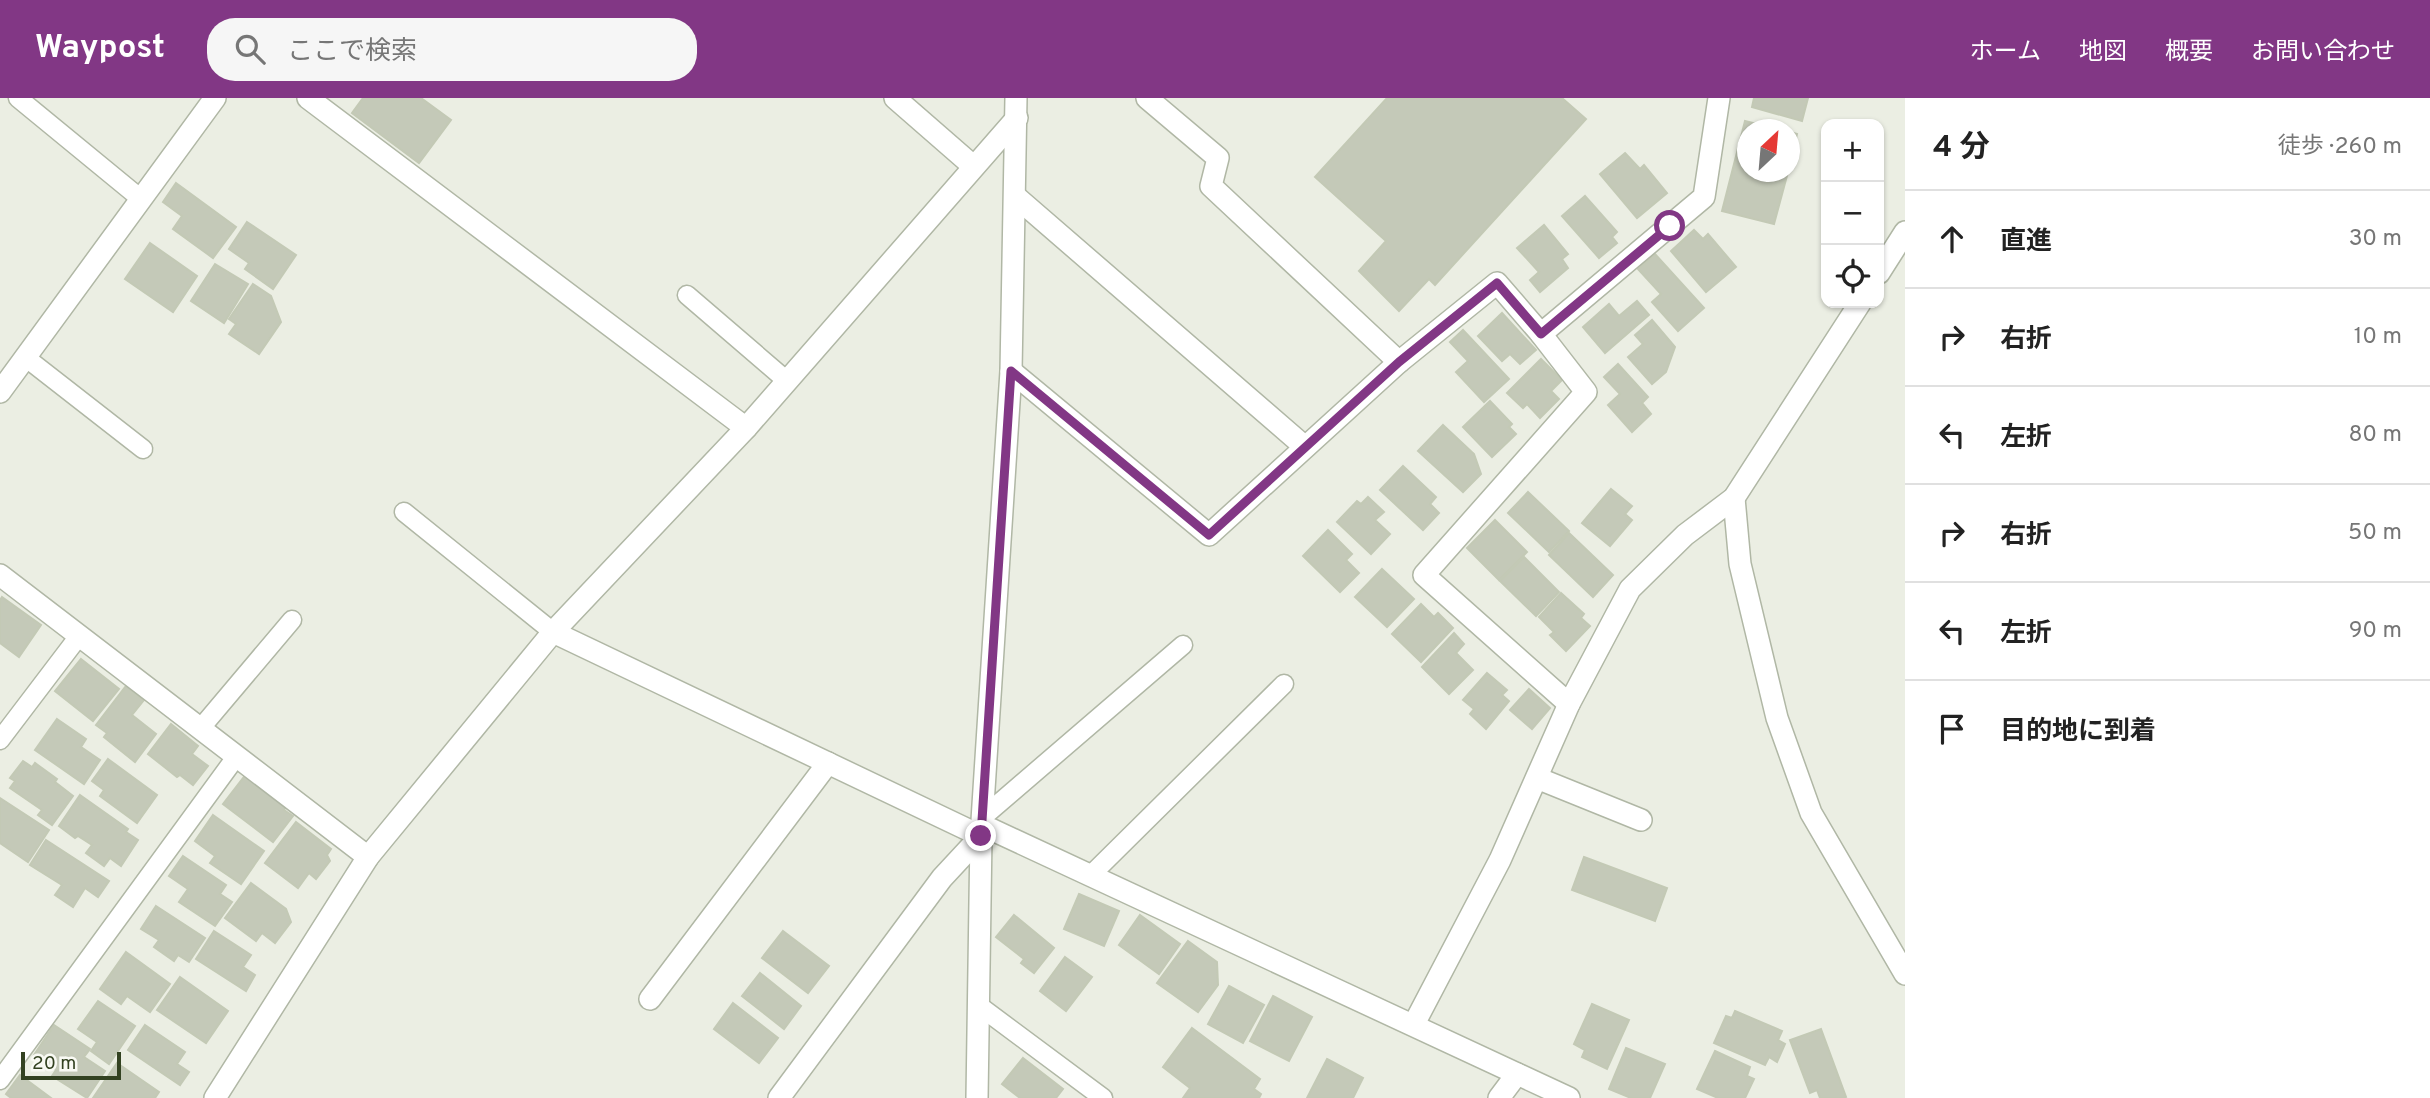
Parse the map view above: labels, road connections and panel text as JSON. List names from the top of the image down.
{
  "scale_bar": "20 m",
  "north": "top right",
  "page": {
    "header": "Waypost",
    "search": "ここで検索",
    "nav": [
      "ホーム",
      "地図",
      "概要",
      "お問い合わせ"
    ],
    "heading": ["4 分", "徒歩 · 260 m"],
    "map_buttons": ["+", "−"],
    "list": [
      ["直進", "30 m"],
      ["右折", "10 m"],
      ["左折", "80 m"],
      ["右折", "50 m"],
      ["左折", "90 m"],
      "目的地に到着"
    ],
    "scale": "20 m"
  }
}
